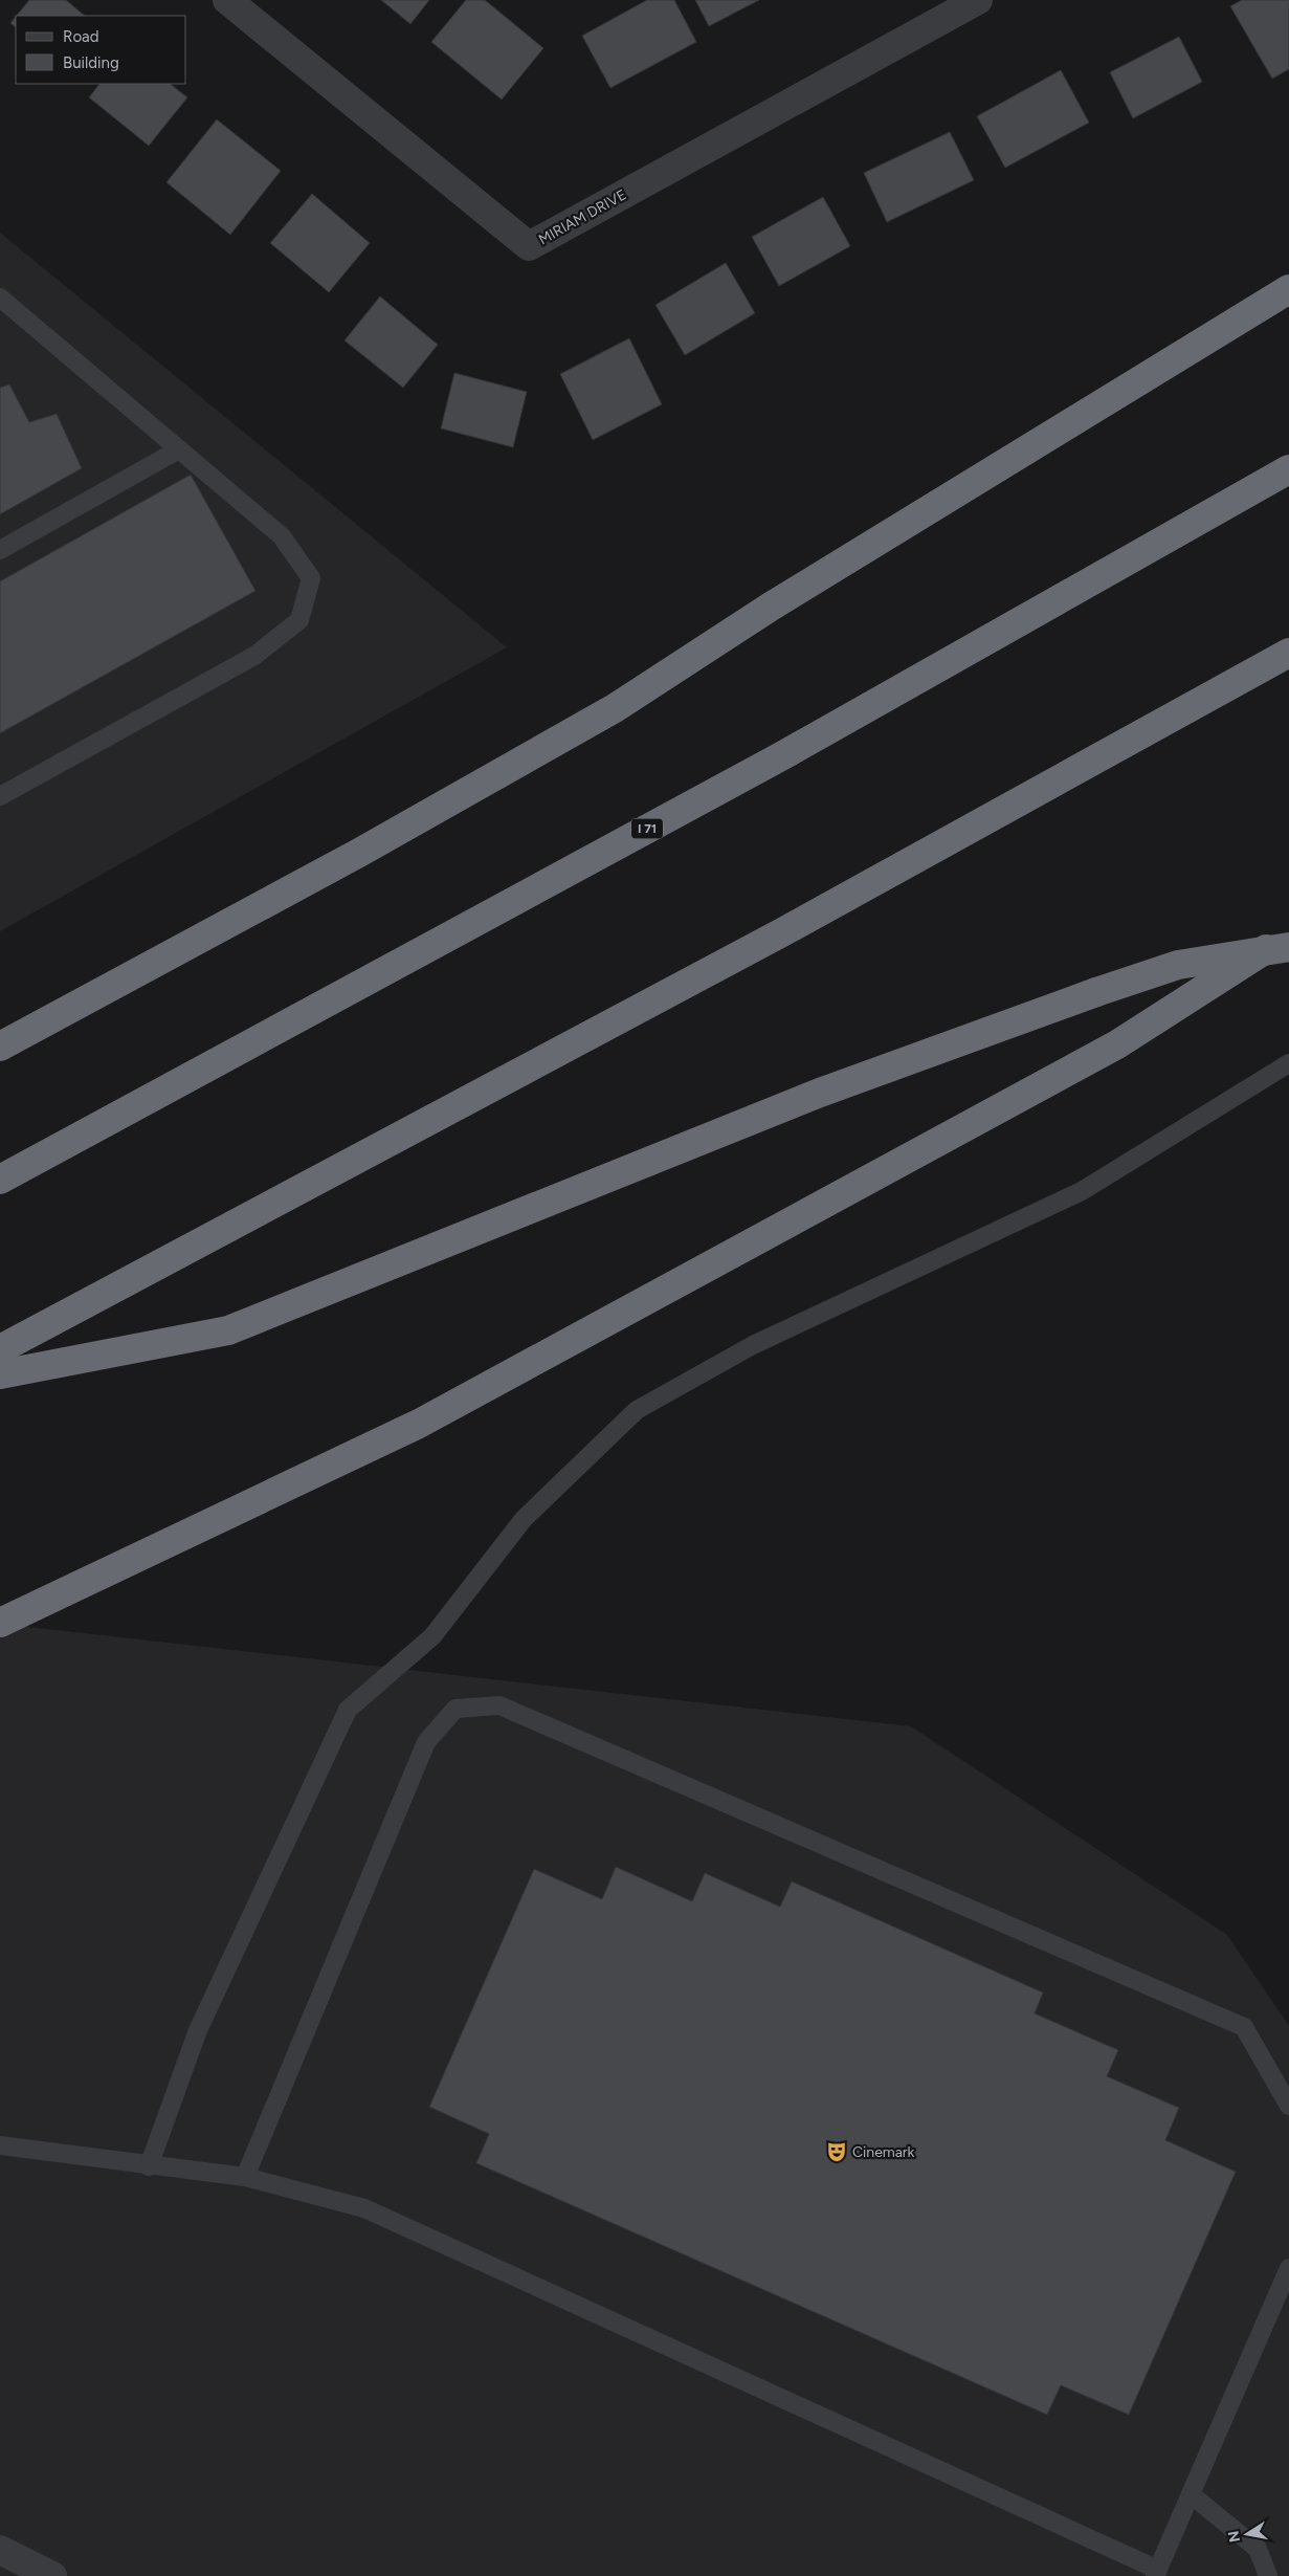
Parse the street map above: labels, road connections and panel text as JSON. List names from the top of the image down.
{
  "streets": {
    "highway": ["I 71"],
    "street": ["MIRIAM DRIVE"]
  },
  "places": {
    "theatre": ["Cinemark"]
  },
  "legend": ["Road", "Building"],
  "north": "left"
}
